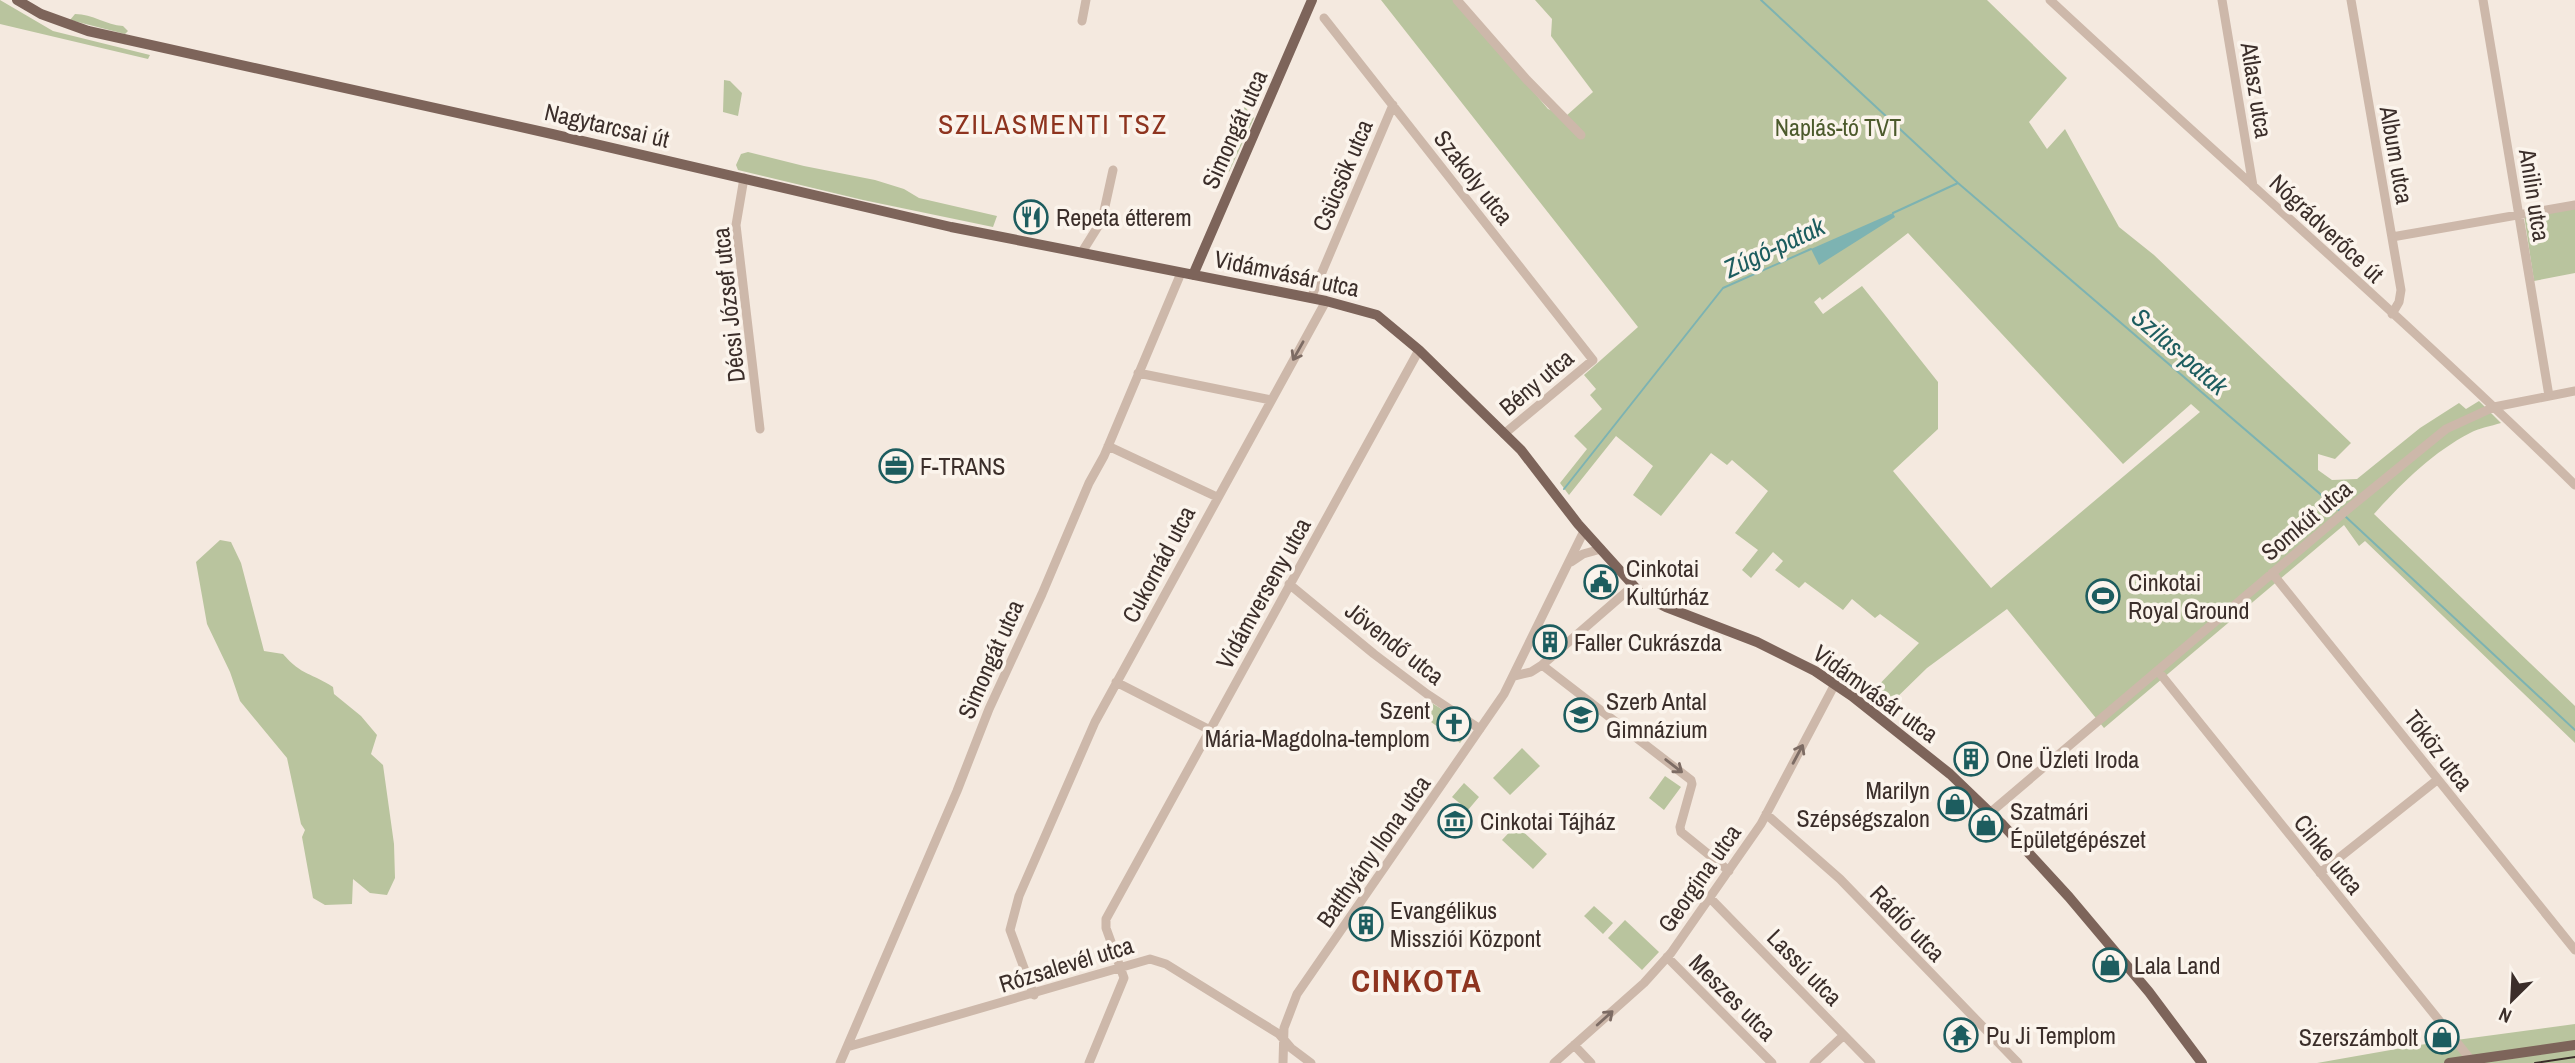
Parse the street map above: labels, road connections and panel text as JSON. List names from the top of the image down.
{
  "streets": {
    "main road": ["Nagytarcsai út", "Simongát utca", "Vidámvásár utca"],
    "street": [
      "Atlasz utca",
      "Album utca",
      "Csücsök utca",
      "Szakoly utca",
      "Anilin utca",
      "Nógrádverőce út",
      "Décsi József utca",
      "Bény utca",
      "Somkút utca",
      "Cukornád utca",
      "Vidámverseny utca",
      "Jövendő utca",
      "Tóköz utca",
      "Batthyány Ilona utca",
      "Cinke utca",
      "Georgina utca",
      "Rádió utca",
      "Rózsalevél utca",
      "Lassú utca",
      "Meszes utca"
    ]
  },
  "crossings": [
    ["Atlasz utca", "Nógrádverőce út"],
    ["Nagytarcsai út", "Simongát utca"],
    ["Nagytarcsai út", "Vidámvásár utca"],
    ["Nagytarcsai út", "Décsi József utca"],
    ["Simongát utca", "Vidámvásár utca"],
    ["Simongát utca", "Rózsalevél utca"],
    ["Album utca", "Nógrádverőce út"],
    ["Csücsök utca", "Szakoly utca"],
    ["Csücsök utca", "Vidámvásár utca"],
    ["Szakoly utca", "Bény utca"],
    ["Anilin utca", "Somkút utca"],
    ["Nógrádverőce út", "Somkút utca"],
    ["Vidámvásár utca", "Bény utca"],
    ["Vidámvásár utca", "Somkút utca"],
    ["Vidámvásár utca", "Cukornád utca"],
    ["Vidámvásár utca", "Vidámverseny utca"],
    ["Vidámvásár utca", "Batthyány Ilona utca"],
    ["Vidámvásár utca", "Georgina utca"],
    ["Somkút utca", "Tóköz utca"],
    ["Somkút utca", "Cinke utca"],
    ["Cukornád utca", "Rózsalevél utca"],
    ["Vidámverseny utca", "Jövendő utca"],
    ["Vidámverseny utca", "Rózsalevél utca"],
    ["Jövendő utca", "Batthyány Ilona utca"],
    ["Batthyány Ilona utca", "Rózsalevél utca"],
    ["Georgina utca", "Rádió utca"],
    ["Georgina utca", "Lassú utca"],
    ["Georgina utca", "Meszes utca"]
  ],
  "one_way": ["Georgina utca"],
  "districts": ["SZILASMENTI TSZ", "CINKOTA"],
  "water": ["Zúgó-patak", "Szilas-patak"],
  "parks": ["Naplás-tó TVT"],
  "places": {
    "restaurant": ["Repeta étterem"],
    "office": ["F-TRANS"],
    "public building": ["Cinkotai Kultúrház"],
    "sports": ["Cinkotai Royal Ground"],
    "building": ["Faller Cukrászda", "One Üzleti Iroda", "Evangélikus Missziói Központ"],
    "school or university": ["Szerb Antal Gimnázium"],
    "church": ["Szent Mária-Magdolna-templom"],
    "shop": [
      "Marilyn Szépségszalon",
      "Szatmári Épületgépészet",
      "Lala Land",
      "Szerszámbolt"
    ],
    "museum": ["Cinkotai Tájház"],
    "temple": ["Pu Ji Templom"]
  },
  "north": "bottom left"
}
